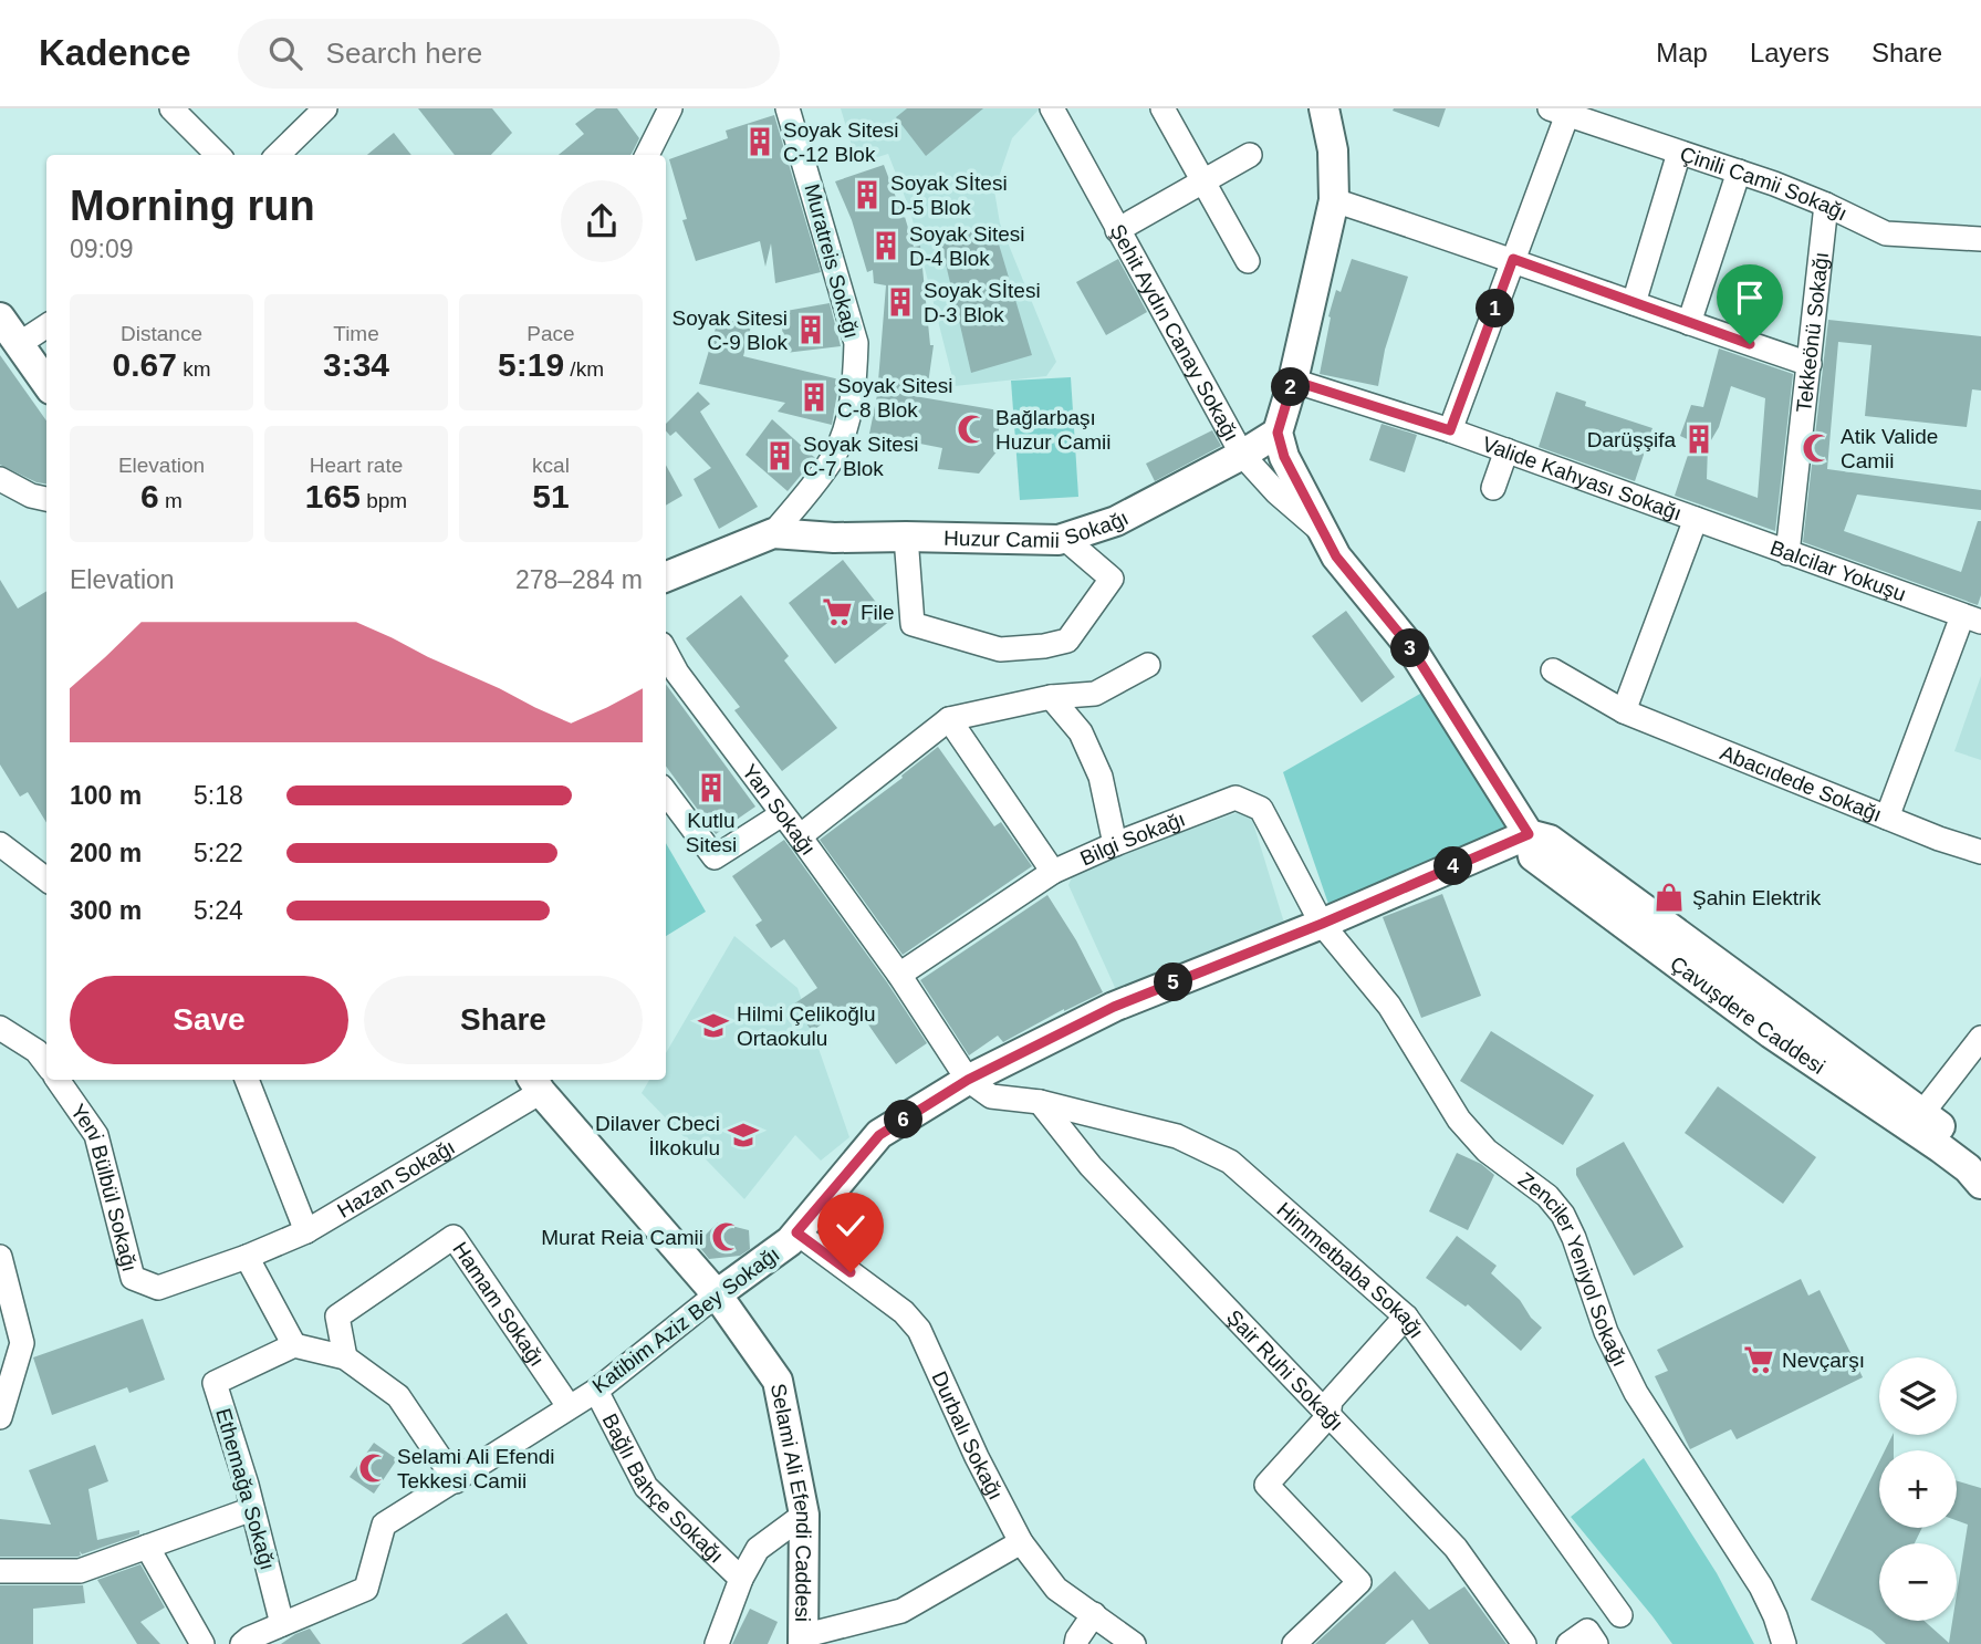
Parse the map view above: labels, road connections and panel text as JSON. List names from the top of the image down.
{
  "streets": {
    "street": [
      "Çinili Camii Sokağı",
      "Muratreis Sokağı",
      "Şehit Aydın Canay Sokağı",
      "Tekkeönü Sokağı",
      "Valide Kahyası Sokağı",
      "Huzur Camii Sokağı",
      "Balcilar Yokuşu",
      "Abacıdede Sokağı",
      "Yan Sokağı",
      "Bilgi Sokağı",
      "Çavuşdere Caddesi",
      "Hazan Sokağı",
      "Yeni Bülbül Sokağı",
      "Himmetbaba Sokağı",
      "Zenciler Yeniyol Sokağı",
      "Hamam Sokağı",
      "Katibim Aziz Bey Sokağı",
      "Şair Ruhi Sokağı",
      "Durbalı Sokağı",
      "Bağlı Bahçe Sokağı",
      "Ethemağa Sokağı",
      "Selami Ali Efendi Caddesi"
    ]
  },
  "crossings": [
    ["Çinili Camii Sokağı", "Tekkeönü Sokağı"],
    ["Muratreis Sokağı", "Huzur Camii Sokağı"],
    ["Şehit Aydın Canay Sokağı", "Huzur Camii Sokağı"],
    ["Tekkeönü Sokağı", "Balcilar Yokuşu"],
    ["Valide Kahyası Sokağı", "Balcilar Yokuşu"],
    ["Yan Sokağı", "Himmetbaba Sokağı"],
    ["Yan Sokağı", "Katibim Aziz Bey Sokağı"],
    ["Bilgi Sokağı", "Zenciler Yeniyol Sokağı"],
    ["Bilgi Sokağı", "Katibim Aziz Bey Sokağı"],
    ["Çavuşdere Caddesi", "Katibim Aziz Bey Sokağı"],
    ["Hazan Sokağı", "Yeni Bülbül Sokağı"],
    ["Hazan Sokağı", "Selami Ali Efendi Caddesi"],
    ["Himmetbaba Sokağı", "Katibim Aziz Bey Sokağı"],
    ["Himmetbaba Sokağı", "Şair Ruhi Sokağı"],
    ["Zenciler Yeniyol Sokağı", "Katibim Aziz Bey Sokağı"],
    ["Hamam Sokağı", "Katibim Aziz Bey Sokağı"],
    ["Katibim Aziz Bey Sokağı", "Durbalı Sokağı"],
    ["Katibim Aziz Bey Sokağı", "Bağlı Bahçe Sokağı"],
    ["Katibim Aziz Bey Sokağı", "Ethemağa Sokağı"],
    ["Katibim Aziz Bey Sokağı", "Selami Ali Efendi Caddesi"]
  ],
  "places": {
    "building": [
      "Soyak Sitesi C-12 Blok",
      "Soyak Sİtesi D-5 Blok",
      "Soyak Sitesi D-4 Blok",
      "Soyak Sİtesi D-3 Blok",
      "Soyak Sitesi C-9 Blok",
      "Soyak Sitesi C-8 Blok",
      "Darüşşifa",
      "Soyak Sitesi C-7 Blok",
      "Kutlu Sitesi"
    ],
    "mosque": [
      "Bağlarbaşı Huzur Camii",
      "Atik Valide Camii",
      "Murat Reia Camii",
      "Selami Ali Efendi Tekkesi Camii"
    ],
    "supermarket": ["File", "Nevçarşı"],
    "shop": ["Şahin Elektrik"],
    "school or university": ["Hilmi Çelikoğlu Ortaokulu", "Dilaver Cbeci İlkokulu"]
  },
  "page": {
    "header": "Kadence",
    "search": "Search here",
    "nav": ["Map", "Layers", "Share"],
    "heading": ["Morning run", "09:09"],
    "stats": [
      ["Distance", "0.67 km"],
      ["Time", "3:34"],
      ["Pace", "5:19 /km"],
      ["Elevation", "6 m"],
      ["Heart rate", "165 bpm"],
      ["kcal", "51"]
    ],
    "pins": [
      "1",
      "2",
      "3",
      "4",
      "5",
      "6"
    ],
    "chart": ["Elevation", "278–284 m"],
    "list": [
      {
        "name": "100 m",
        "note": "5:18"
      },
      {
        "name": "200 m",
        "note": "5:22"
      },
      {
        "name": "300 m",
        "note": "5:24"
      }
    ],
    "buttons": ["Save", "Share"],
    "map_buttons": ["+", "−"]
  }
}
